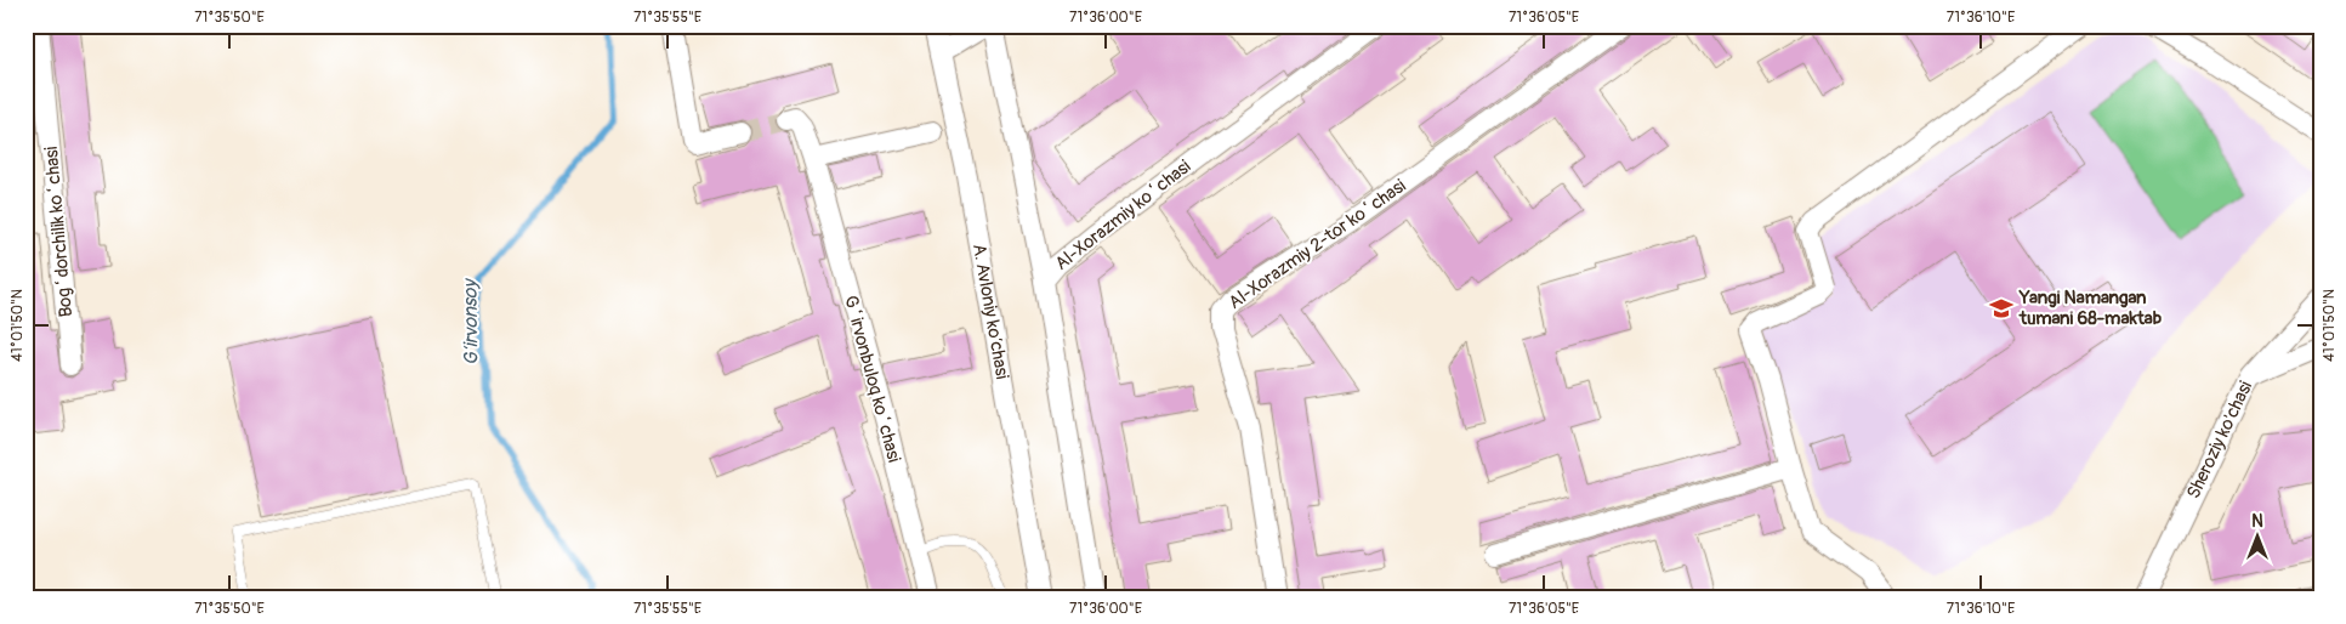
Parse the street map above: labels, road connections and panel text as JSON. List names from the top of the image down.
{
  "streets": {
    "street": [
      "Al-Xorazmiy koʻchasi",
      "Bogʻdorchilik koʻchasi",
      "Al-Xorazmiy 2-tor koʻchasi",
      "A. Avloniy ko‘chasi",
      "Gʻirvonbuloq koʻchasi",
      "Sheroziy ko'chasi"
    ]
  },
  "water": ["G‘irvonsoy"],
  "places": {
    "school or university": ["Yangi Namangan tumani 68-maktab"]
  },
  "north": "top",
  "coordinates": [
    "71°35'50\"E",
    "71°35'55\"E",
    "71°36'00\"E",
    "71°36'05\"E",
    "71°36'10\"E",
    "41°01'50\"N"
  ]
}
